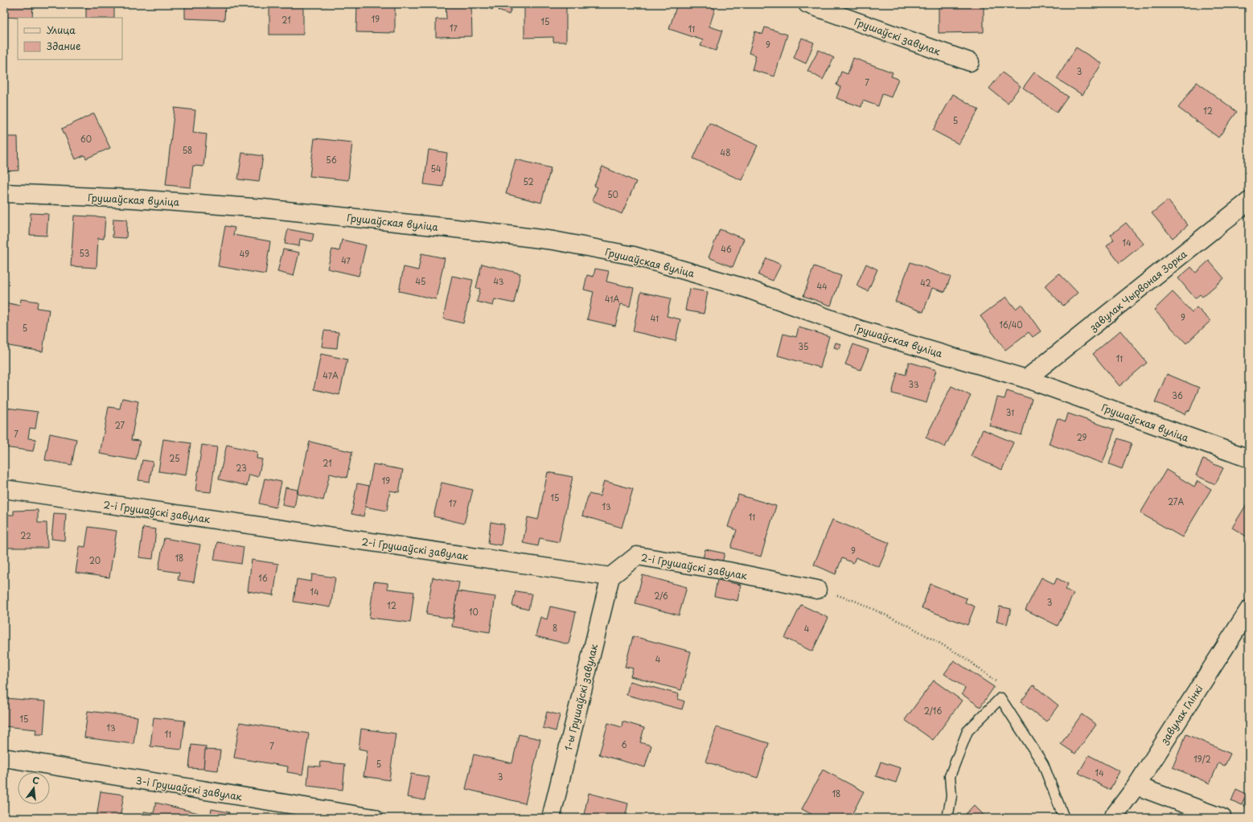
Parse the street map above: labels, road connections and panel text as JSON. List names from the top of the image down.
{
  "streets": {
    "street": [
      "Грушаўскі завулак",
      "Грушаўская вуліца",
      "завулак Чырвоная Зорка",
      "2-і Грушаўскі завулак",
      "1-ы Грушаўскі завулак",
      "завулак Глінкі",
      "3-і Грушаўскі завулак"
    ]
  },
  "crossings": [
    ["Грушаўская вуліца", "завулак Чырвоная Зорка"],
    ["2-і Грушаўскі завулак", "1-ы Грушаўскі завулак"]
  ],
  "house_numbers": [
    "19",
    "21",
    "15",
    "17",
    "11",
    "9",
    "3",
    "7",
    "12",
    "5",
    "60",
    "58",
    "48",
    "56",
    "54",
    "52",
    "50",
    "14",
    "46",
    "53",
    "49",
    "47",
    "45",
    "43",
    "42",
    "44",
    "41А",
    "9",
    "41",
    "16/40",
    "5",
    "35",
    "11",
    "47А",
    "33",
    "36",
    "31",
    "27",
    "7",
    "29",
    "25",
    "21",
    "23",
    "19",
    "15",
    "27А",
    "17",
    "13",
    "11",
    "22",
    "9",
    "18",
    "20",
    "16",
    "14",
    "2/6",
    "3",
    "12",
    "10",
    "8",
    "4",
    "4",
    "2/16",
    "15",
    "13",
    "11",
    "6",
    "7",
    "19/2",
    "5",
    "14",
    "3",
    "18"
  ],
  "legend": ["Улица", "Здание"],
  "north": "top"
}
